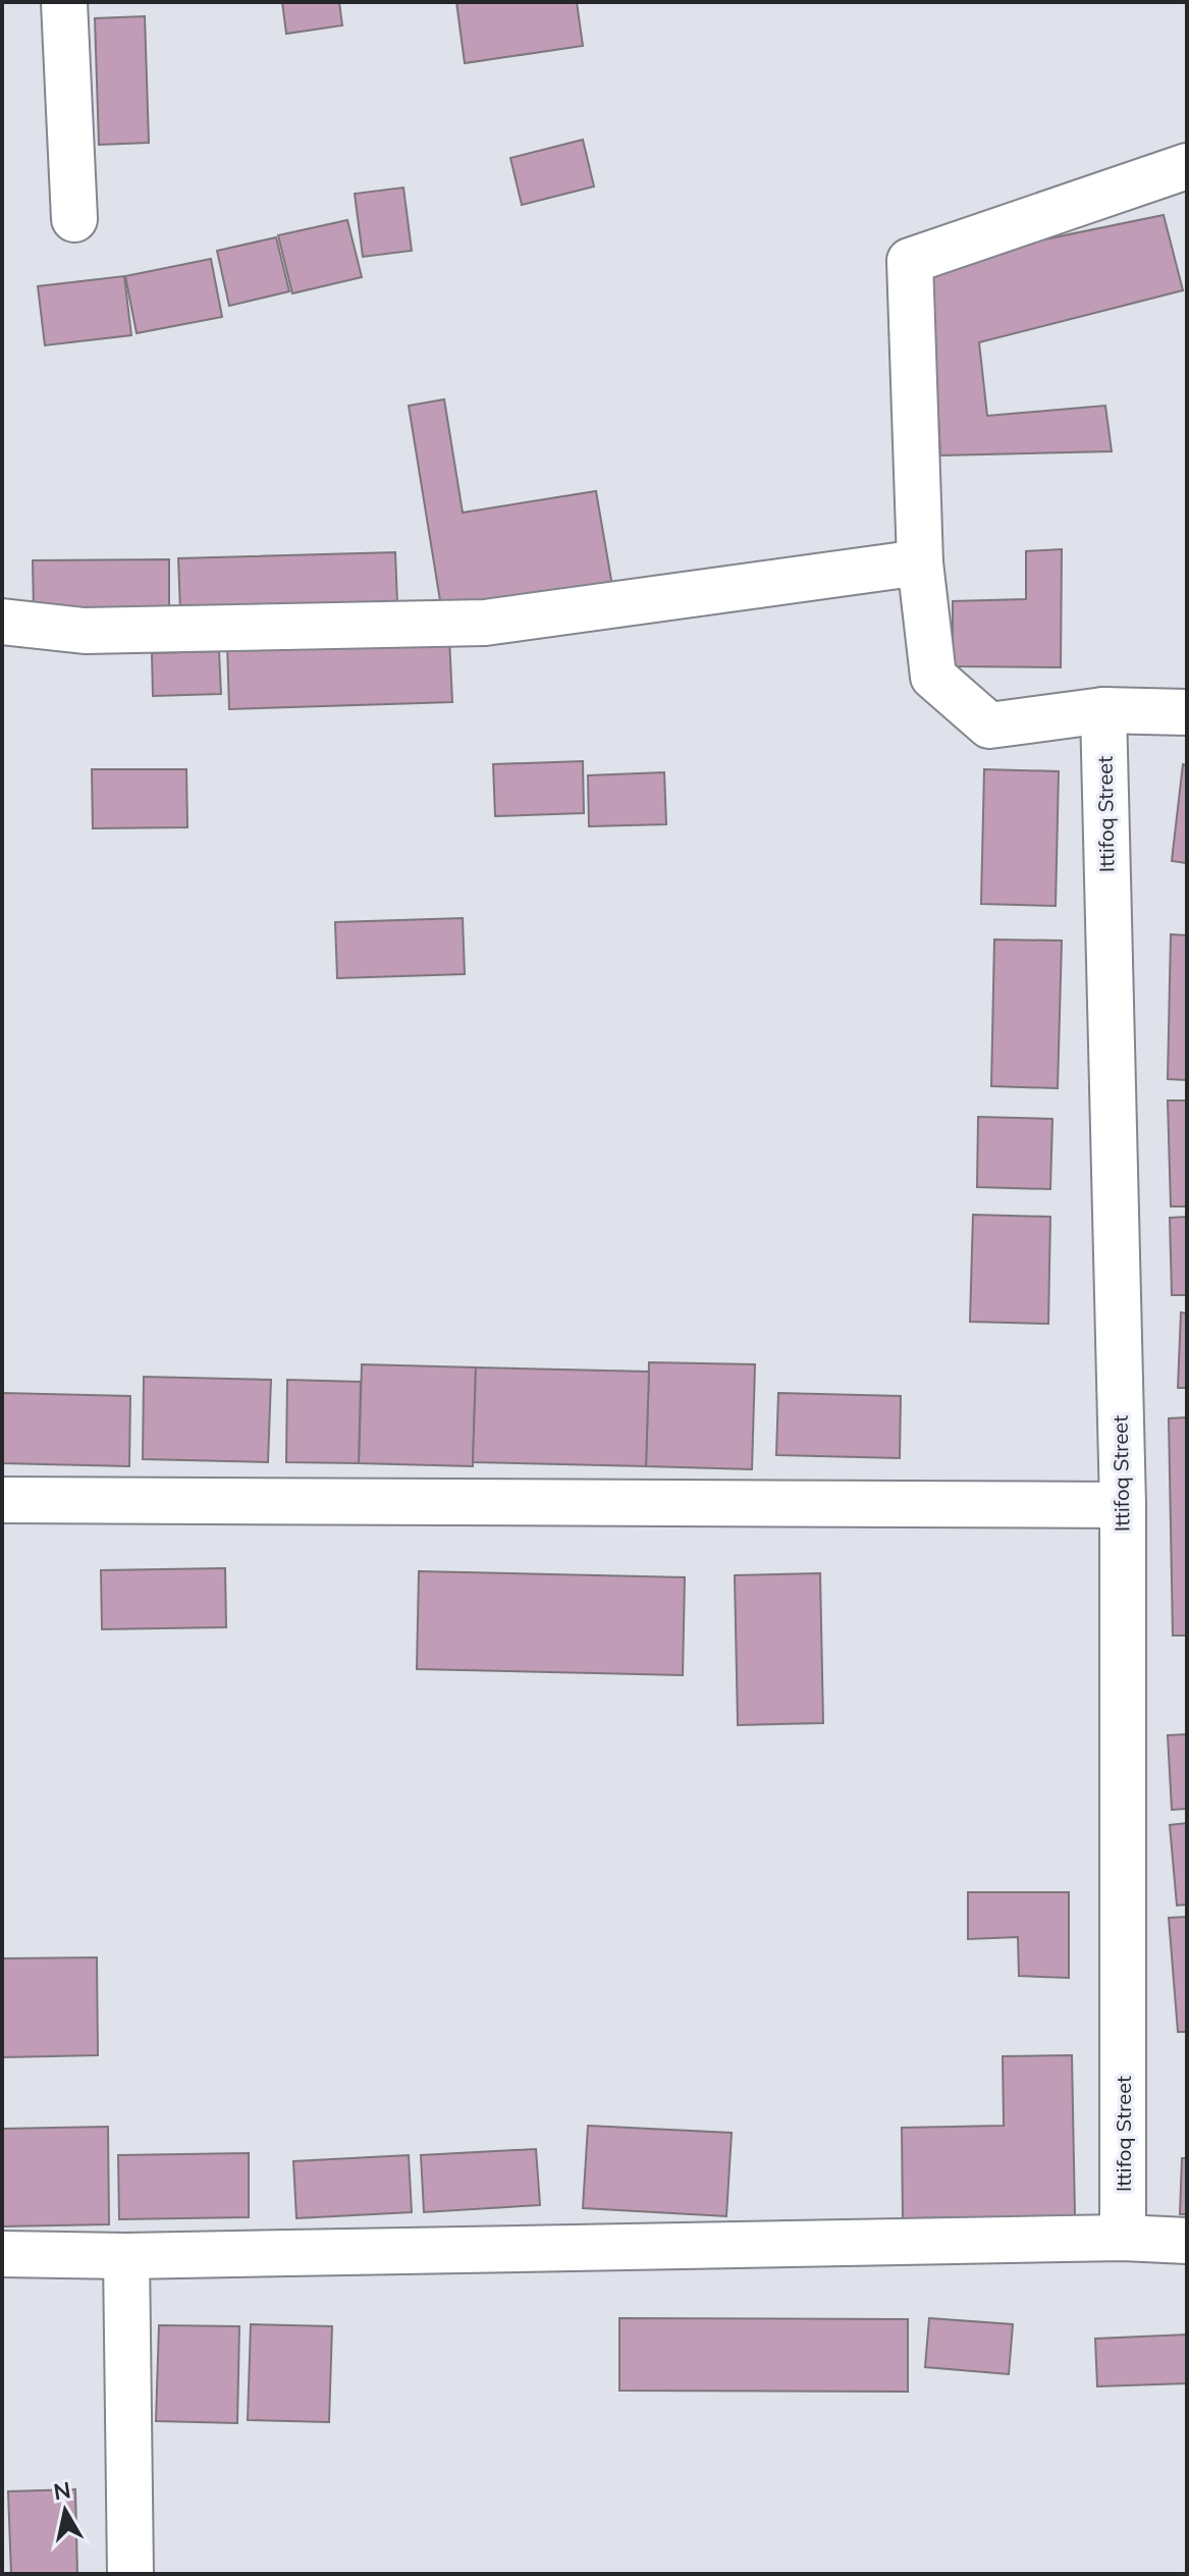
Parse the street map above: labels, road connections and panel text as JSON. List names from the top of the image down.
{
  "streets": {
    "street": ["Ittifoq Street"]
  },
  "north": "top"
}
